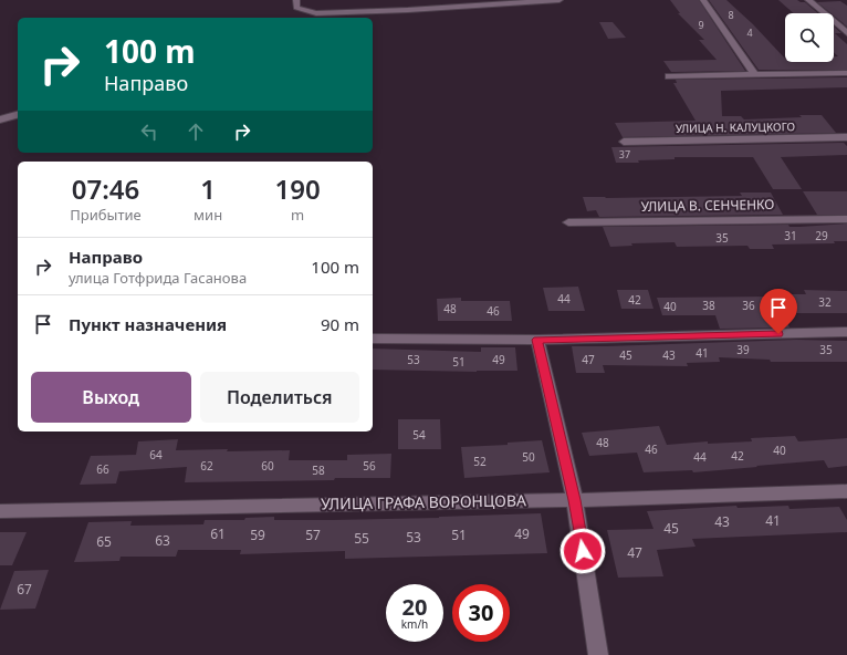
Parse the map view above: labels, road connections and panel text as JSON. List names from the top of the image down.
{
  "streets": {
    "street": ["УЛИЦА Н. КАЛУЦКОГО", "УЛИЦА В. СЕНЧЕНКО", "УЛИЦА ГРАФА ВОРОНЦОВА"]
  },
  "house_numbers": [
    "8",
    "9",
    "4",
    "37",
    "31",
    "29",
    "35",
    "44",
    "42",
    "32",
    "38",
    "36",
    "40",
    "48",
    "46",
    "39",
    "35",
    "41",
    "45",
    "43",
    "53",
    "49",
    "47",
    "51",
    "54",
    "48",
    "46",
    "40",
    "64",
    "42",
    "50",
    "44",
    "52",
    "62",
    "60",
    "56",
    "66",
    "58",
    "41",
    "43",
    "45",
    "61",
    "49",
    "59",
    "57",
    "51",
    "53",
    "55",
    "63",
    "65",
    "47",
    "67"
  ],
  "page": {
    "turn": ["100 m", "Направо"],
    "eta": [
      "07:46",
      "Прибытие",
      "1",
      "мин",
      "190",
      "m"
    ],
    "list": [
      {
        "name": "Направо",
        "note": "улица Готфрида Гасанова",
        "value": "100 m"
      },
      {
        "name": "Пункт назначения",
        "value": "90 m"
      }
    ],
    "buttons": ["Выход", "Поделиться"],
    "speed": "20 km/h",
    "limit": "30"
  }
}
